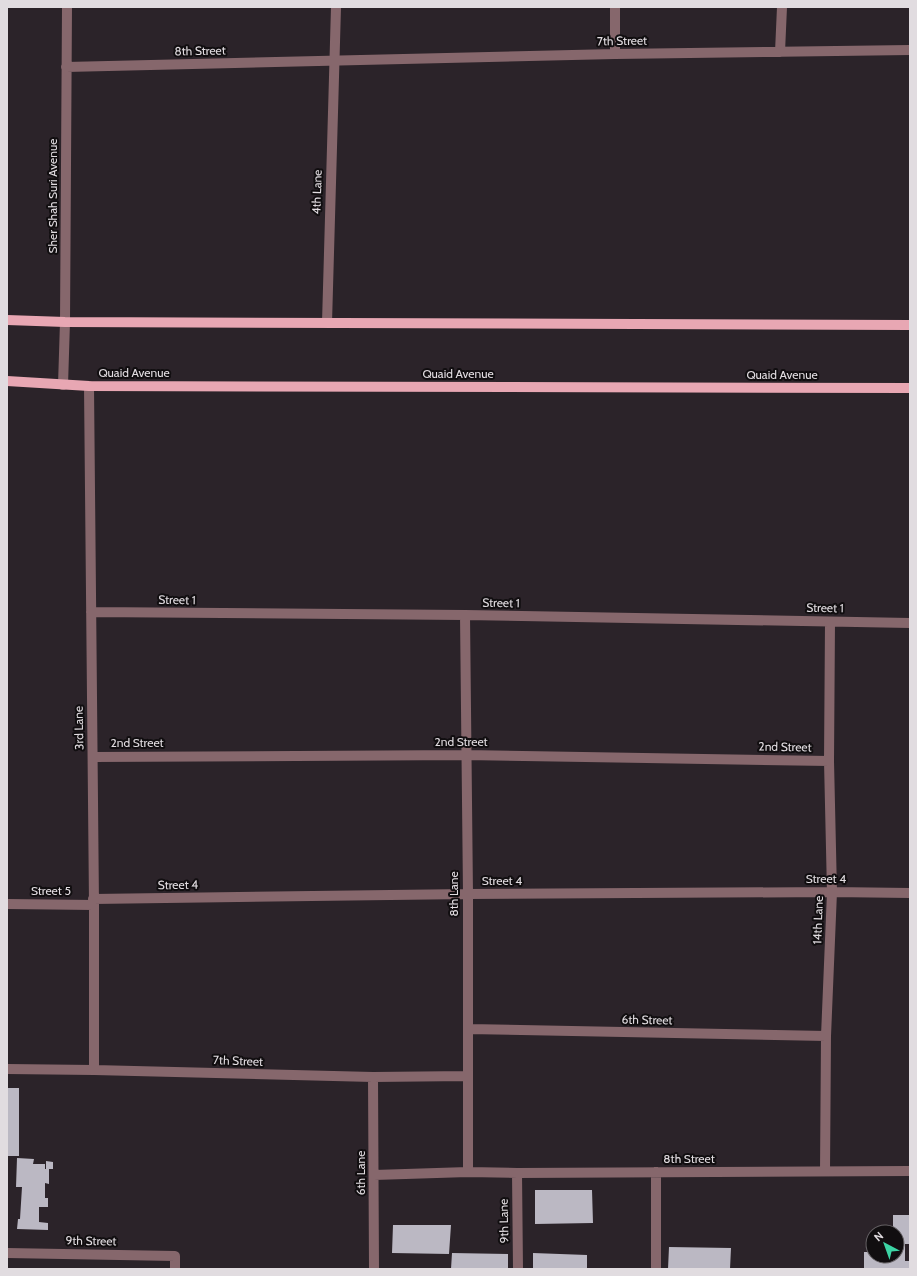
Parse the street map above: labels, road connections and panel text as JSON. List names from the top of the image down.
{
  "streets": {
    "main road": ["Quaid Avenue"],
    "street": [
      "7th Street",
      "8th Street",
      "4th Lane",
      "Sher Shah Suri Avenue",
      "Street 1",
      "3rd Lane",
      "2nd Street",
      "Street 4",
      "Street 5",
      "8th Lane",
      "14th Lane",
      "6th Street",
      "6th Lane",
      "9th Lane",
      "9th Street"
    ]
  },
  "crossings": [
    ["7th Street", "8th Street"],
    ["7th Street", "4th Lane"],
    ["7th Street", "3rd Lane"],
    ["7th Street", "8th Lane"],
    ["7th Street", "6th Lane"],
    ["8th Street", "4th Lane"],
    ["8th Street", "Sher Shah Suri Avenue"],
    ["8th Street", "8th Lane"],
    ["8th Street", "14th Lane"],
    ["8th Street", "6th Lane"],
    ["8th Street", "9th Lane"],
    ["Sher Shah Suri Avenue", "Quaid Avenue"],
    ["Quaid Avenue", "3rd Lane"],
    ["Street 1", "3rd Lane"],
    ["Street 1", "8th Lane"],
    ["Street 1", "14th Lane"],
    ["3rd Lane", "2nd Street"],
    ["3rd Lane", "Street 4"],
    ["3rd Lane", "Street 5"],
    ["2nd Street", "8th Lane"],
    ["2nd Street", "14th Lane"],
    ["Street 4", "Street 5"],
    ["Street 4", "8th Lane"],
    ["Street 4", "14th Lane"],
    ["8th Lane", "6th Street"],
    ["14th Lane", "6th Street"]
  ],
  "north": "top left"
}
